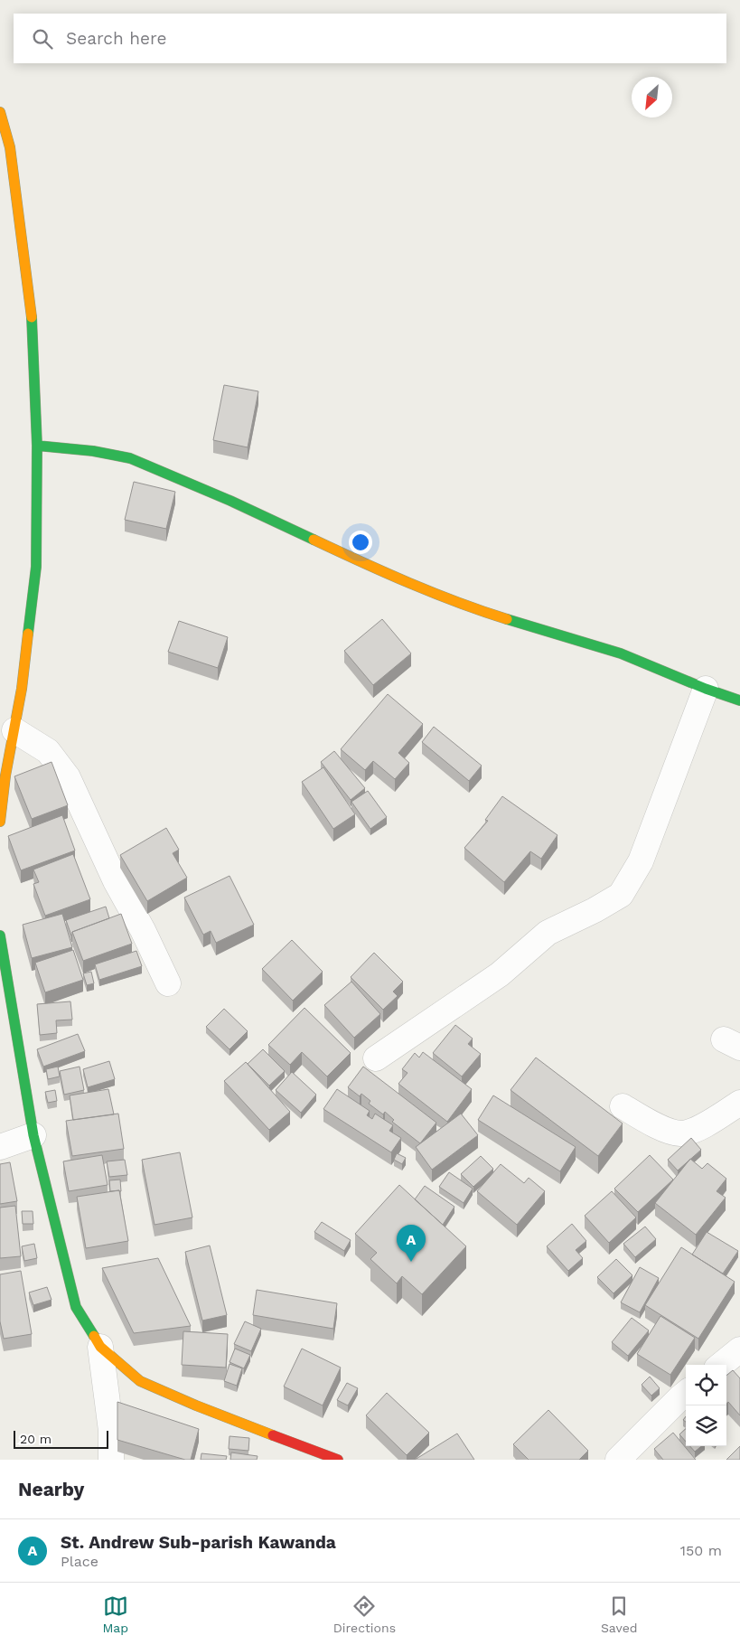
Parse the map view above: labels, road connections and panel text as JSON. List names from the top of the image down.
{
  "scale_bar": "20 m",
  "north": "bottom left",
  "page": {
    "search": "Search here",
    "pins": "A",
    "scale": "20 m",
    "heading": "Nearby",
    "list": [
      {
        "mark": "A",
        "name": "St. Andrew Sub-parish Kawanda",
        "note": "Place",
        "value": "150 m"
      }
    ],
    "nav": ["Map", "Directions", "Saved"]
  }
}
